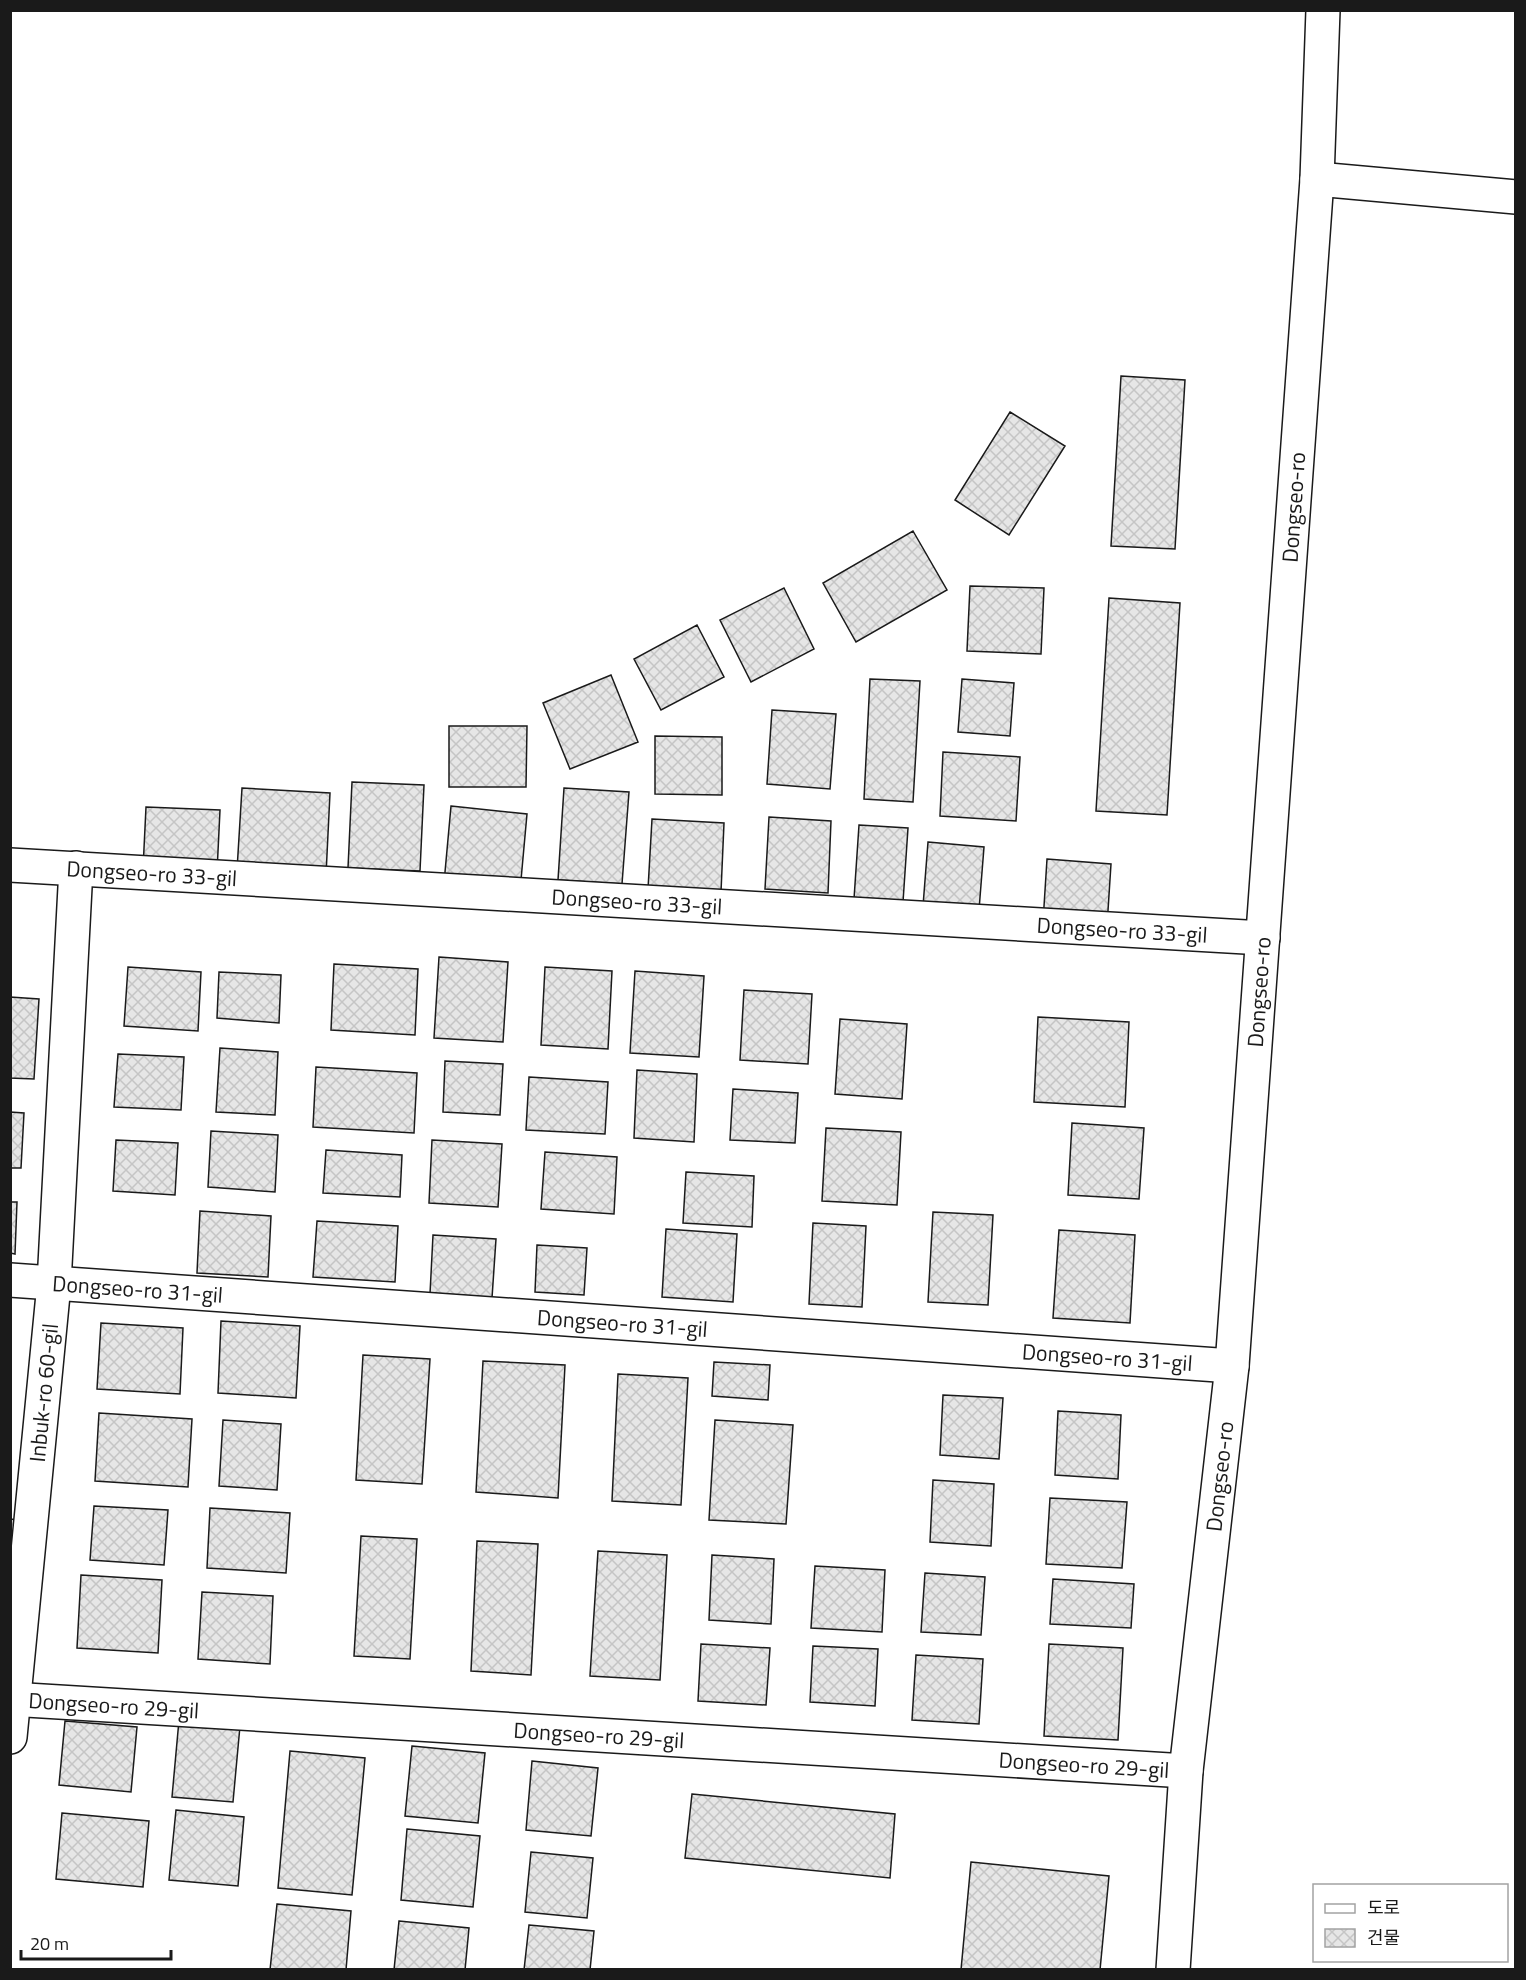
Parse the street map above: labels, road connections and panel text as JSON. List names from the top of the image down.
{
  "streets": {
    "street": [
      "Dongseo-ro",
      "Dongseo-ro 33-gil",
      "Dongseo-ro 31-gil",
      "Inbuk-ro 60-gil",
      "Dongseo-ro 29-gil"
    ]
  },
  "crossings": [
    ["Dongseo-ro", "Dongseo-ro 33-gil"],
    ["Dongseo-ro", "Dongseo-ro 31-gil"],
    ["Dongseo-ro", "Dongseo-ro 29-gil"],
    ["Dongseo-ro 33-gil", "Inbuk-ro 60-gil"],
    ["Dongseo-ro 31-gil", "Inbuk-ro 60-gil"],
    ["Inbuk-ro 60-gil", "Dongseo-ro 29-gil"]
  ],
  "legend": ["도로", "건물"],
  "scale_bar": "20 m"
}
